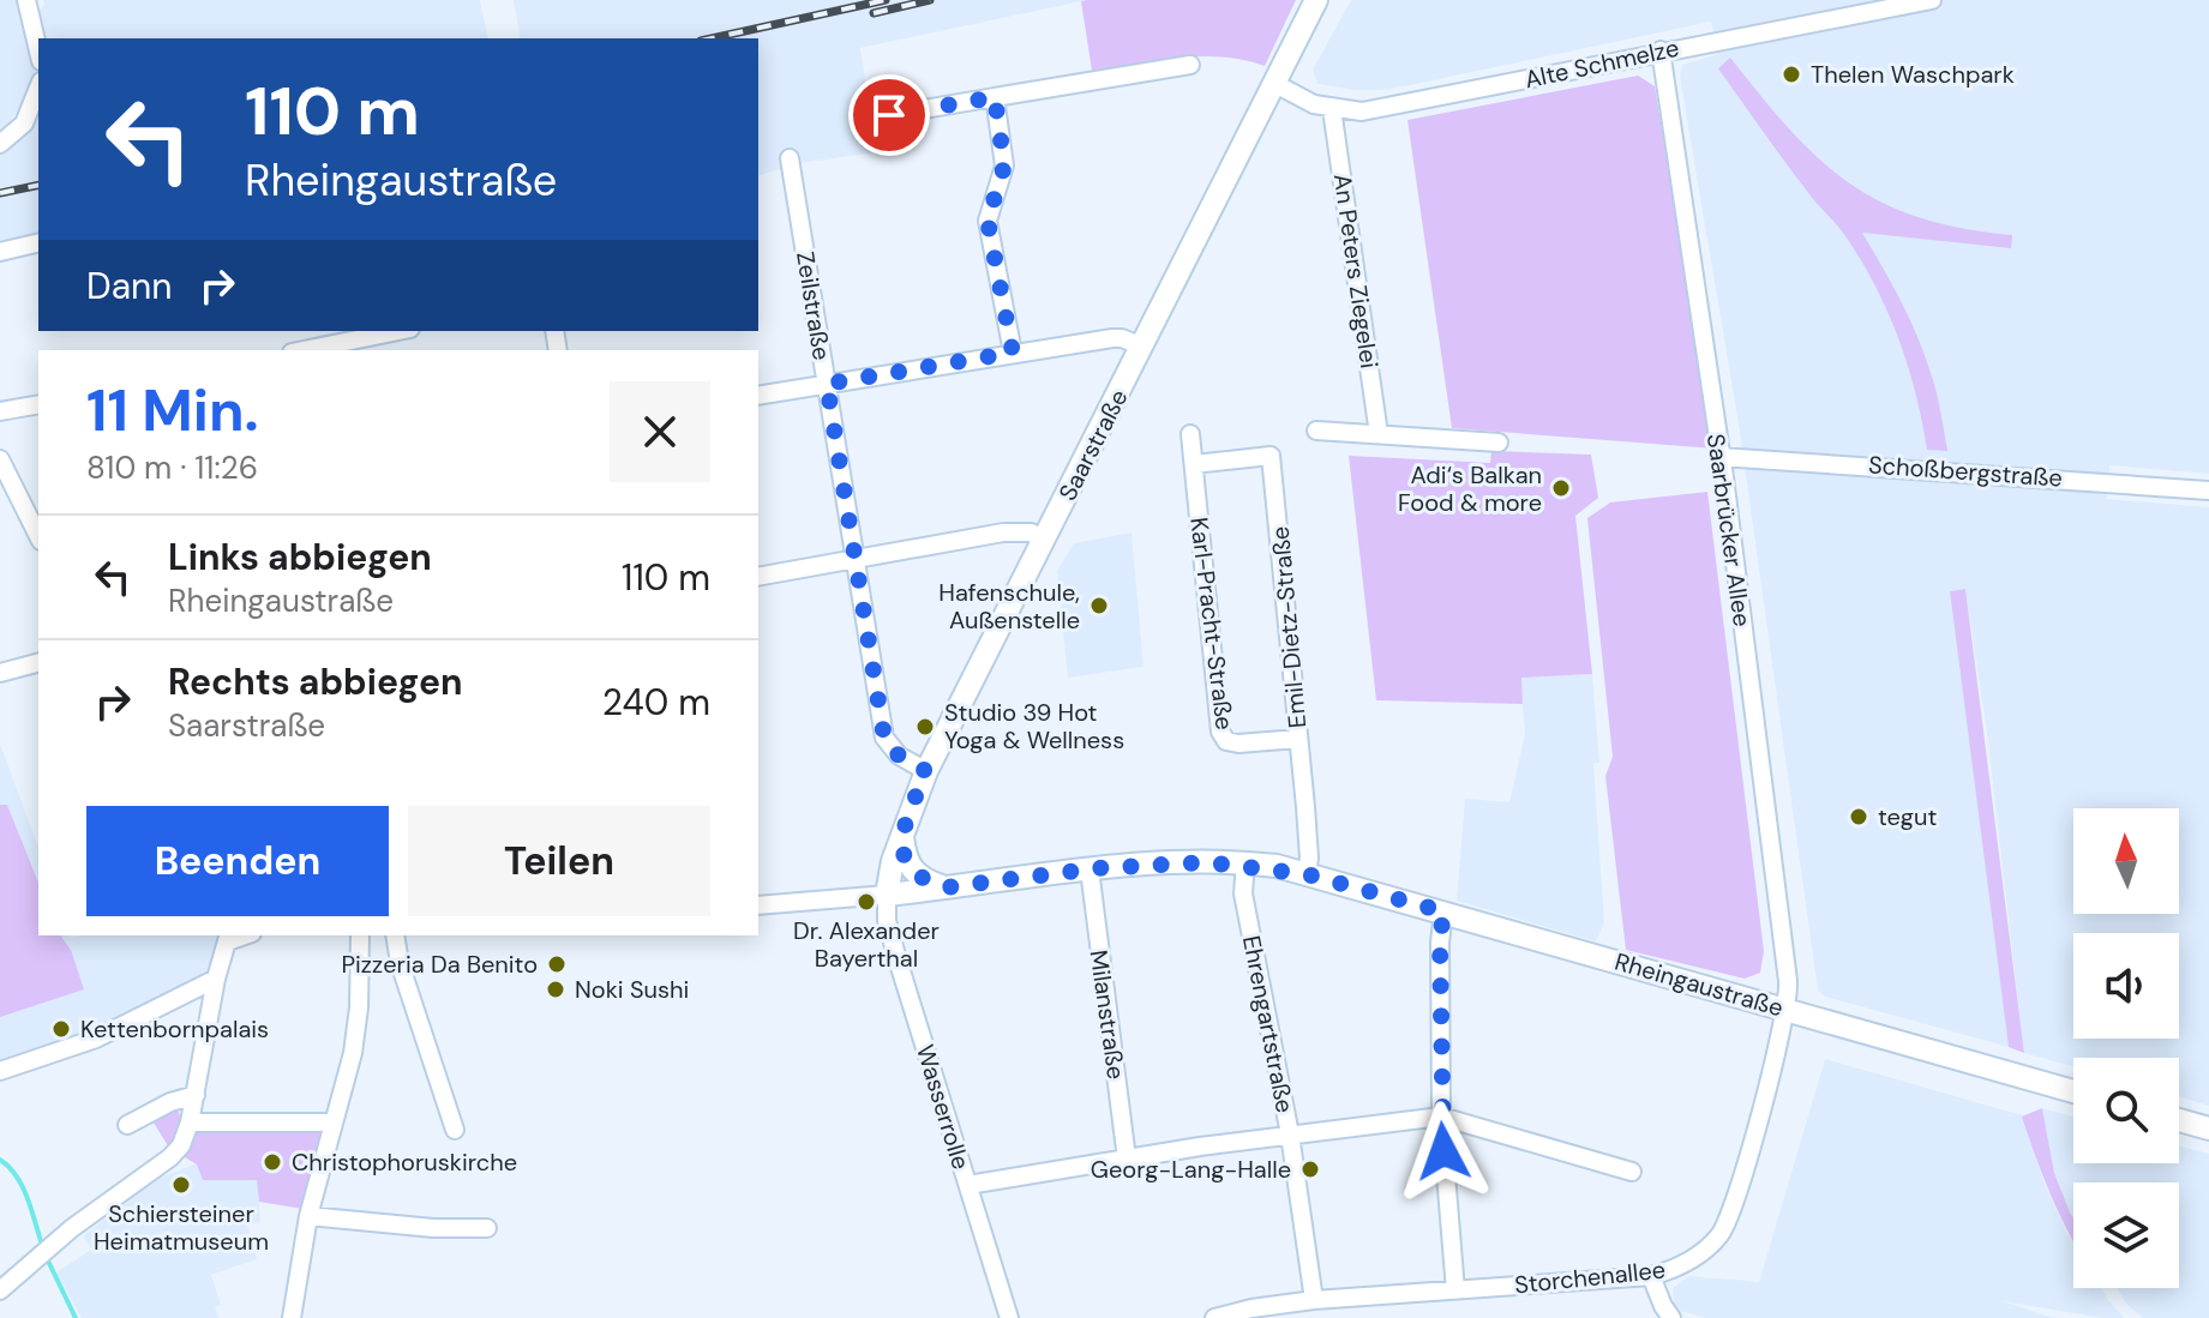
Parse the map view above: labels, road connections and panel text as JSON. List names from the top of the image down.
{
  "streets": {
    "main road": ["Saarstraße", "Rheingaustraße"],
    "street": [
      "Alte Schmelze",
      "An Peters Ziegelei",
      "Zeilstraße",
      "Schoßbergstraße",
      "Saarbrücker Allee",
      "Karl-Pracht-Straße",
      "Emil-Dietz-Straße",
      "Milanstraße",
      "Ehrengartstraße",
      "Wasserrolle",
      "Storchenallee"
    ]
  },
  "crossings": [
    ["Alte Schmelze", "An Peters Ziegelei"],
    ["Alte Schmelze", "Saarstraße"],
    ["Alte Schmelze", "Saarbrücker Allee"],
    ["Zeilstraße", "Saarstraße"],
    ["Saarstraße", "Rheingaustraße"],
    ["Saarstraße", "Wasserrolle"],
    ["Schoßbergstraße", "Saarbrücker Allee"],
    ["Saarbrücker Allee", "Rheingaustraße"],
    ["Saarbrücker Allee", "Storchenallee"],
    ["Karl-Pracht-Straße", "Emil-Dietz-Straße"],
    ["Emil-Dietz-Straße", "Rheingaustraße"],
    ["Rheingaustraße", "Milanstraße"],
    ["Rheingaustraße", "Ehrengartstraße"],
    ["Rheingaustraße", "Wasserrolle"],
    ["Rheingaustraße", "Storchenallee"],
    ["Ehrengartstraße", "Storchenallee"]
  ],
  "places": [
    "Thelen Waschpark",
    "Adi‘s Balkan Food & more",
    "Hafenschule, Außenstelle",
    "Studio 39 Hot Yoga & Wellness",
    "tegut",
    "Dr. Alexander Bayerthal",
    "Pizzeria Da Benito",
    "Noki Sushi",
    "Kettenbornpalais",
    "Christophoruskirche",
    "Georg-Lang-Halle",
    "Schiersteiner Heimatmuseum"
  ],
  "north": "top",
  "page": {
    "turn": ["110 m", "Rheingaustraße"],
    "then": "Dann",
    "heading": ["11 Min.", "810 m · 11:26"],
    "list": [
      {
        "name": "Links abbiegen",
        "note": "Rheingaustraße",
        "value": "110 m"
      },
      {
        "name": "Rechts abbiegen",
        "note": "Saarstraße",
        "value": "240 m"
      }
    ],
    "buttons": ["Beenden", "Teilen"]
  }
}
